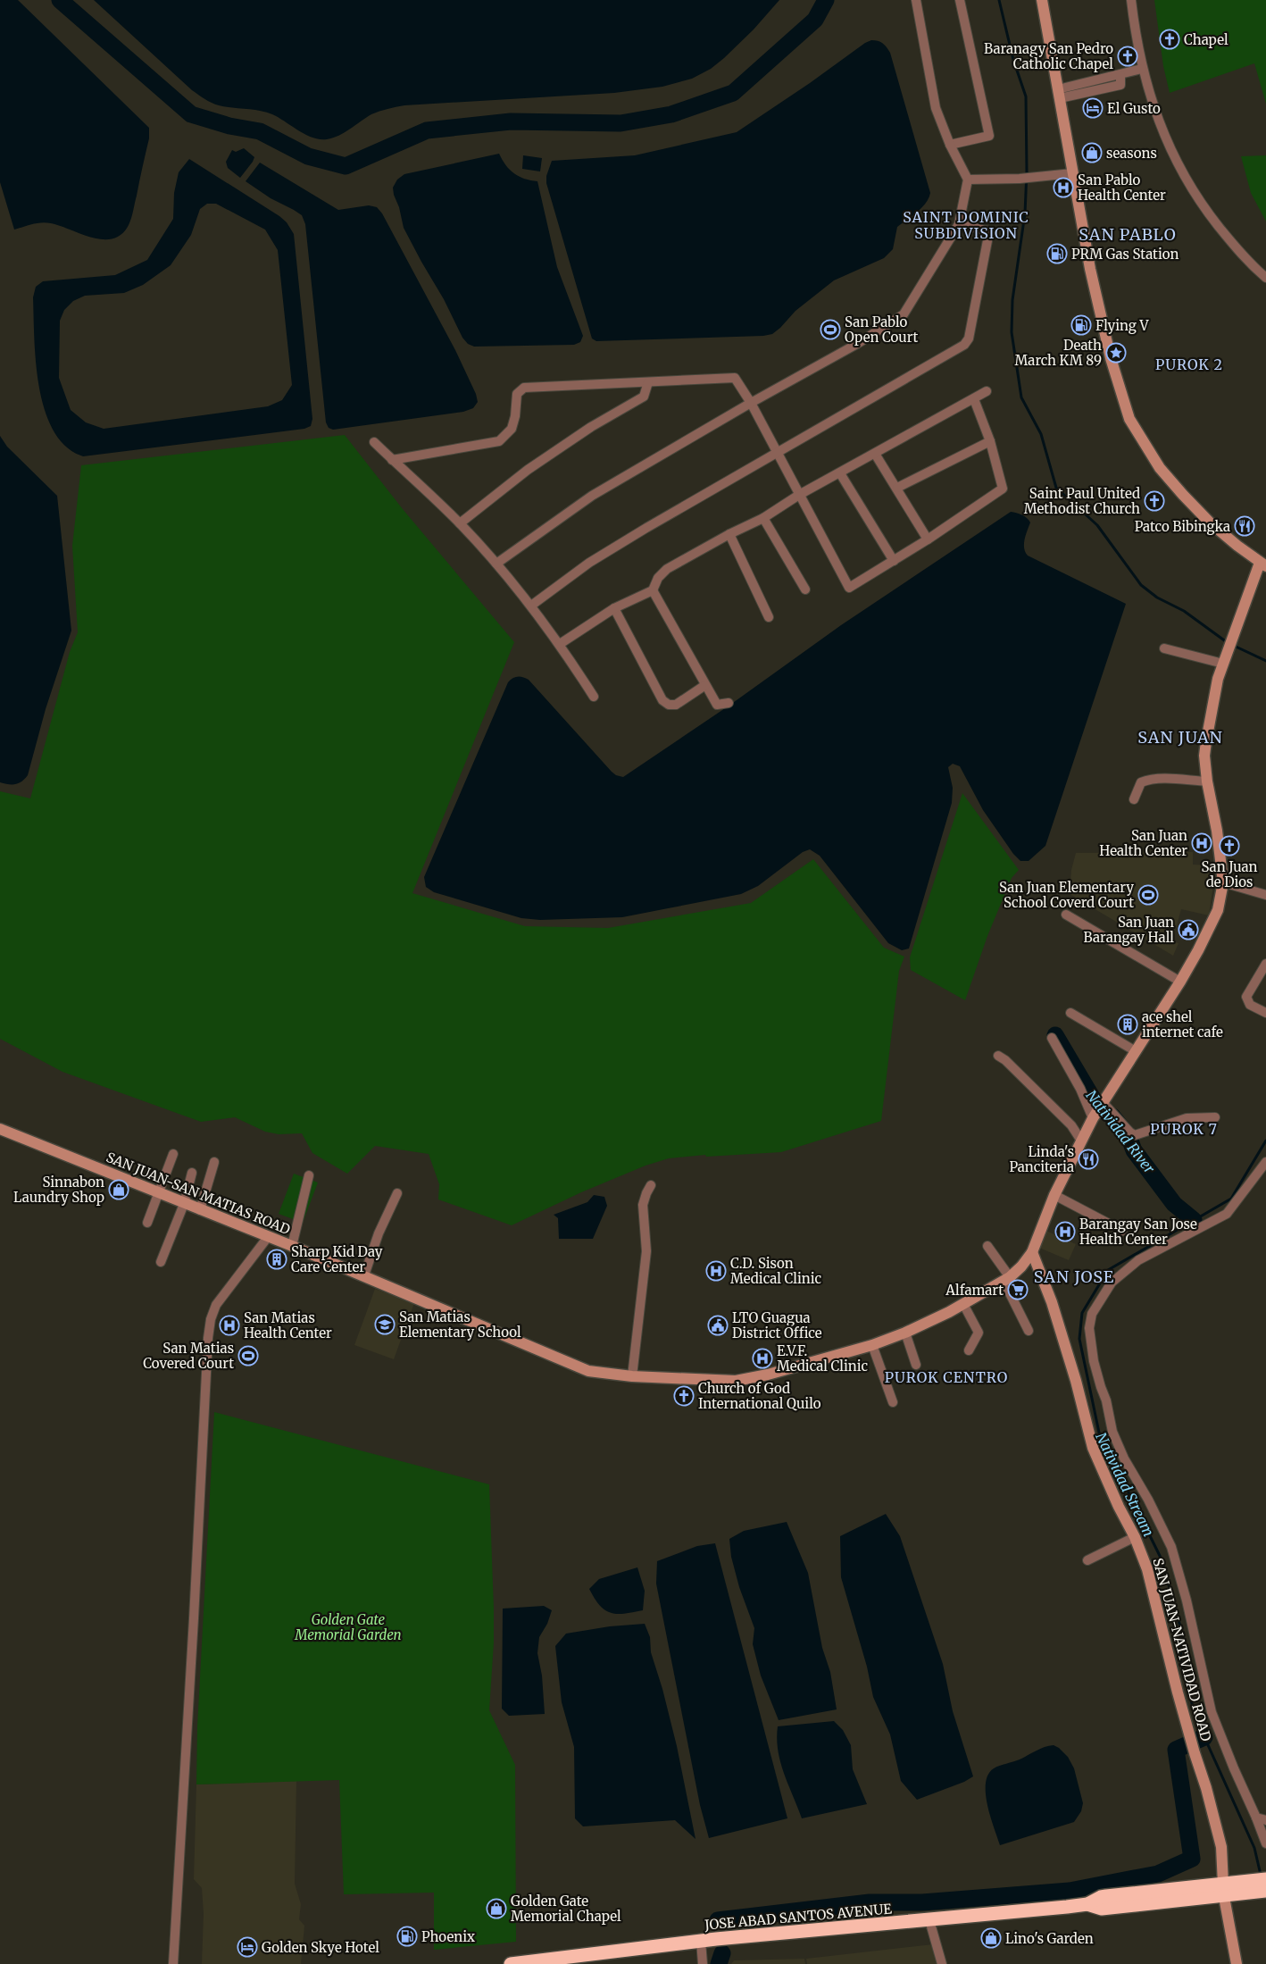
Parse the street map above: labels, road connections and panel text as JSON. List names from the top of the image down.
{
  "streets": {
    "highway": ["JOSE ABAD SANTOS AVENUE"],
    "street": ["SAN JUAN-SAN MATIAS ROAD", "SAN JUAN-NATIVIDAD ROAD"]
  },
  "crossings": [
    ["SAN JUAN-SAN MATIAS ROAD", "SAN JUAN-NATIVIDAD ROAD"],
    ["SAN JUAN-NATIVIDAD ROAD", "JOSE ABAD SANTOS AVENUE"]
  ],
  "districts": [
    "SAINT DOMINIC SUBDIVISION",
    "SAN PABLO",
    "PUROK 2",
    "SAN JUAN",
    "PUROK 7",
    "SAN JOSE",
    "PUROK CENTRO"
  ],
  "water": ["Natividad River", "Natividad Stream"],
  "parks": ["Golden Gate Memorial Garden"],
  "places": {
    "church": [
      "Chapel",
      "Baranagy San Pedro Catholic Chapel",
      "Saint Paul United Methodist Church",
      "San Juan de Dios",
      "Church of God International Quilo"
    ],
    "hotel": ["El Gusto", "Golden Skye Hotel"],
    "shop": [
      "seasons",
      "Sinnabon Laundry Shop",
      "Golden Gate Memorial Chapel",
      "Lino's Garden"
    ],
    "hospital": [
      "San Pablo Health Center",
      "San Juan Health Center",
      "Barangay San Jose Health Center",
      "C.D. Sison Medical Clinic",
      "San Matias Health Center",
      "E.V.F. Medical Clinic"
    ],
    "fuel station": ["PRM Gas Station", "Flying V", "Phoenix"],
    "sports": ["San Pablo Open Court", "San Juan Elementary School Coverd Court", "San Matias Covered Court"],
    "place": ["Death March KM 89"],
    "restaurant": ["Patco Bibingka", "Linda's Panciteria"],
    "public building": ["San Juan Barangay Hall", "LTO Guagua District Office"],
    "building": ["ace shel internet cafe", "Sharp Kid Day Care Center"],
    "supermarket": ["Alfamart"],
    "school or university": ["San Matias Elementary School"]
  }
}
